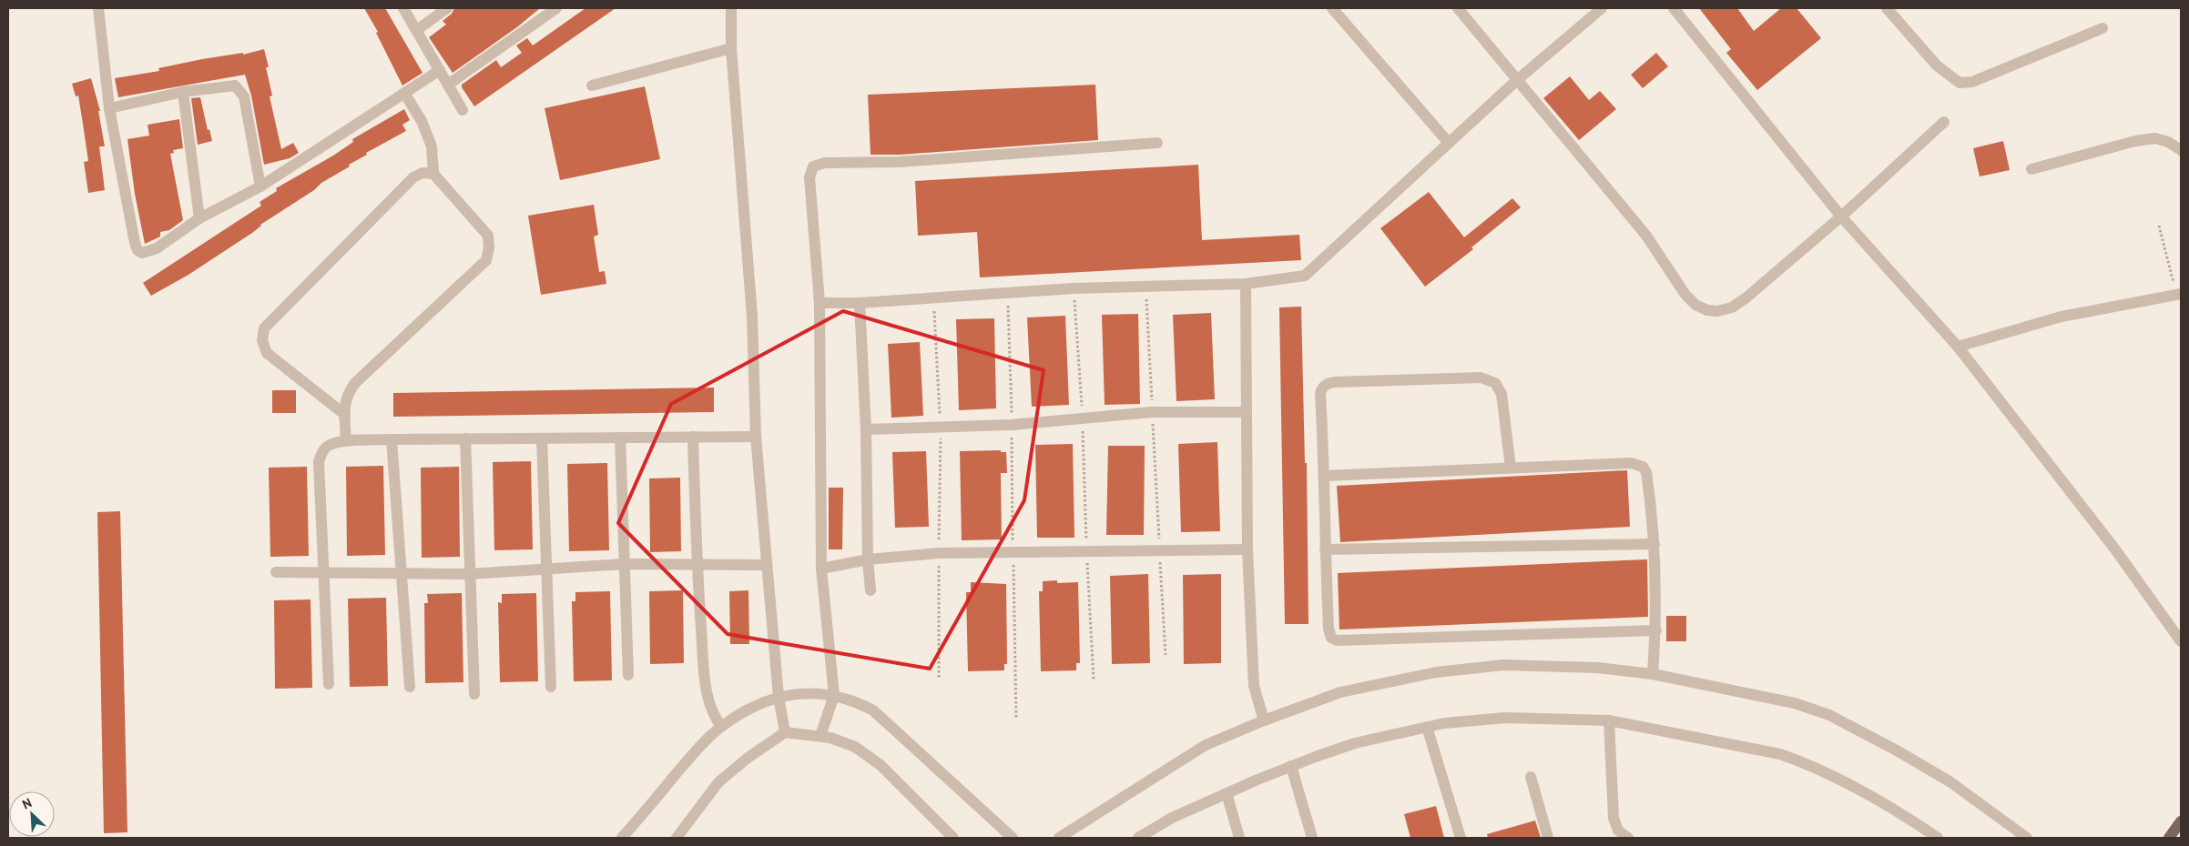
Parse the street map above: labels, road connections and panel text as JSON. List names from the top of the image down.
{
  "north": "top left"
}
